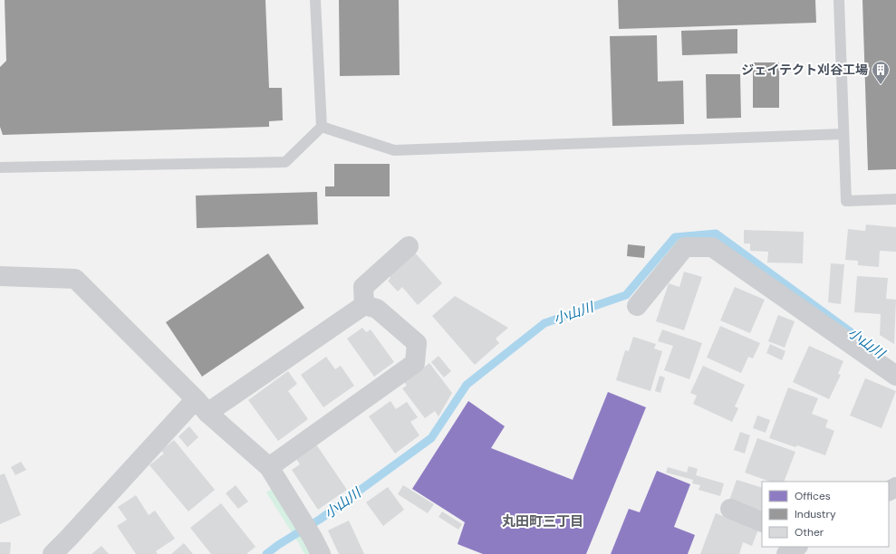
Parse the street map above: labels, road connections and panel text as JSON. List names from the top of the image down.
{
  "districts": ["丸田町三丁目"],
  "water": ["小山川"],
  "places": {
    "building": ["ジェイテクト刈谷工場"]
  },
  "legend": ["Offices", "Industry", "Other"]
}
